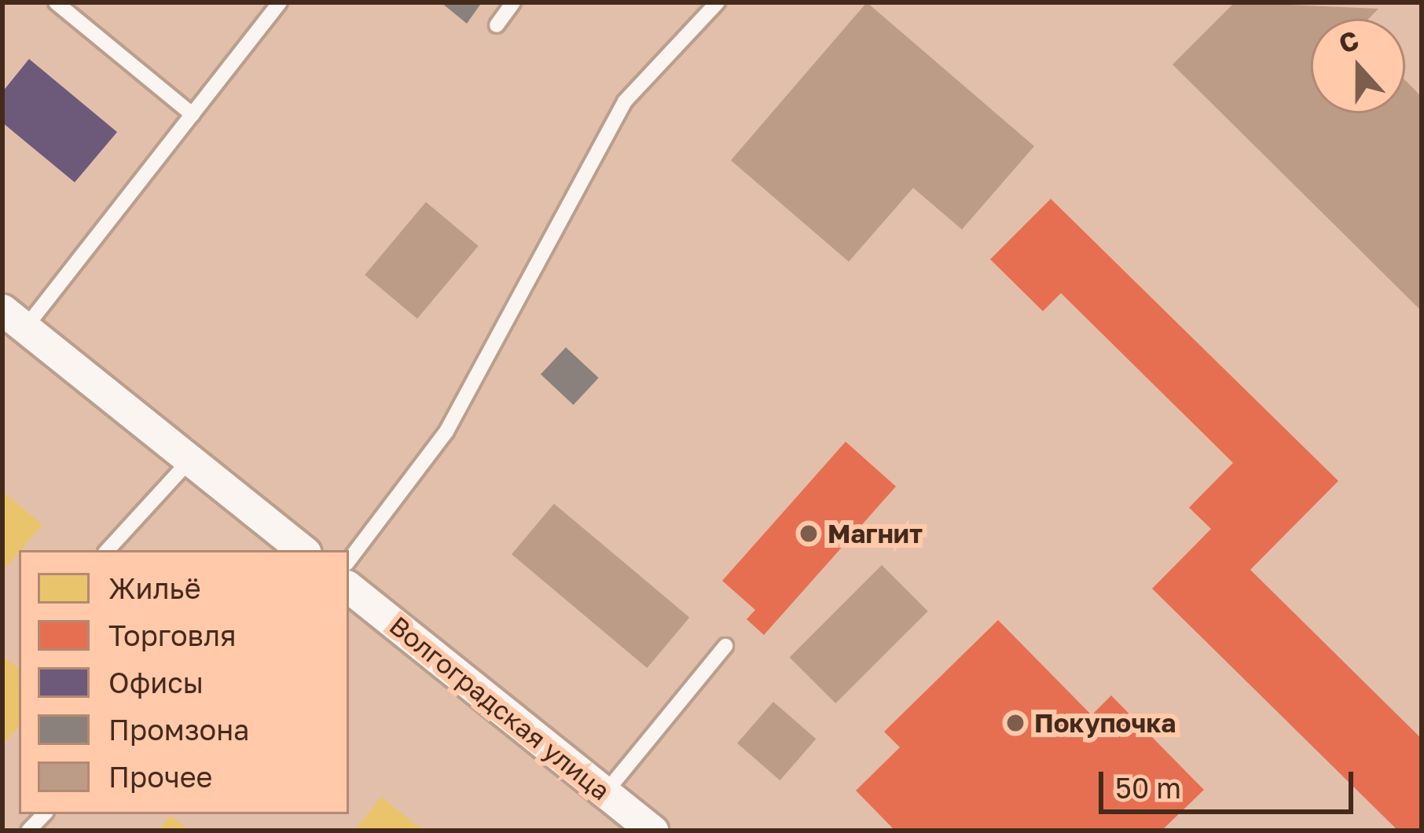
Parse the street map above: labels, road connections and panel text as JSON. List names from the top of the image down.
{
  "streets": {
    "street": ["Волгоградская улица"]
  },
  "places": ["Магнит", "Покупочка"],
  "legend": [
    "Жильё",
    "Торговля",
    "Офисы",
    "Промзона",
    "Прочее"
  ],
  "scale_bar": "50 m",
  "north": "top"
}
